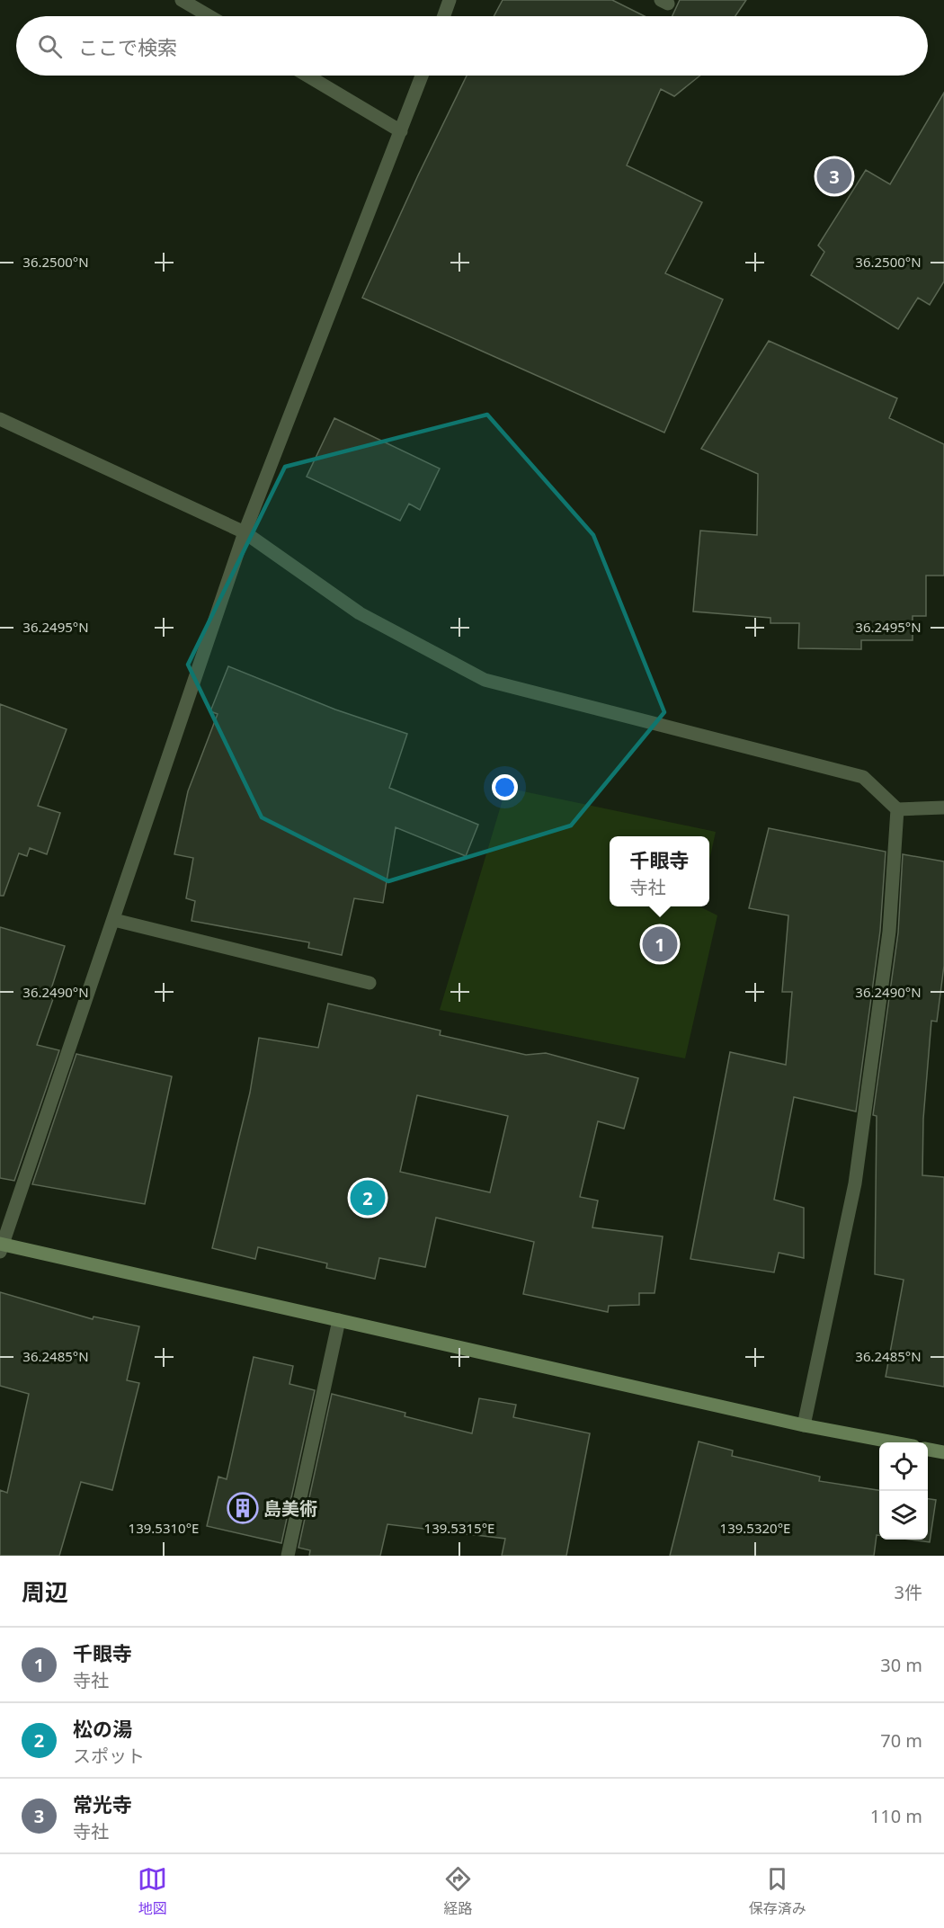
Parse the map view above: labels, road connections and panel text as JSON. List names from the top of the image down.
{
  "places": {
    "building": ["島美術"]
  },
  "page": {
    "search": "ここで検索",
    "pins": ["3", "1", "2"],
    "popup": ["千眼寺", "寺社"],
    "heading": ["周辺", "3件"],
    "list": [
      {
        "mark": "1",
        "name": "千眼寺",
        "note": "寺社",
        "value": "30 m"
      },
      {
        "mark": "2",
        "name": "松の湯",
        "note": "スポット",
        "value": "70 m"
      },
      {
        "mark": "3",
        "name": "常光寺",
        "note": "寺社",
        "value": "110 m"
      }
    ],
    "nav": ["地図", "経路", "保存済み"]
  },
  "coordinates": [
    "36.2500°N",
    "36.2495°N",
    "36.2490°N",
    "36.2485°N",
    "139.5310°E",
    "139.5315°E",
    "139.5320°E"
  ]
}
